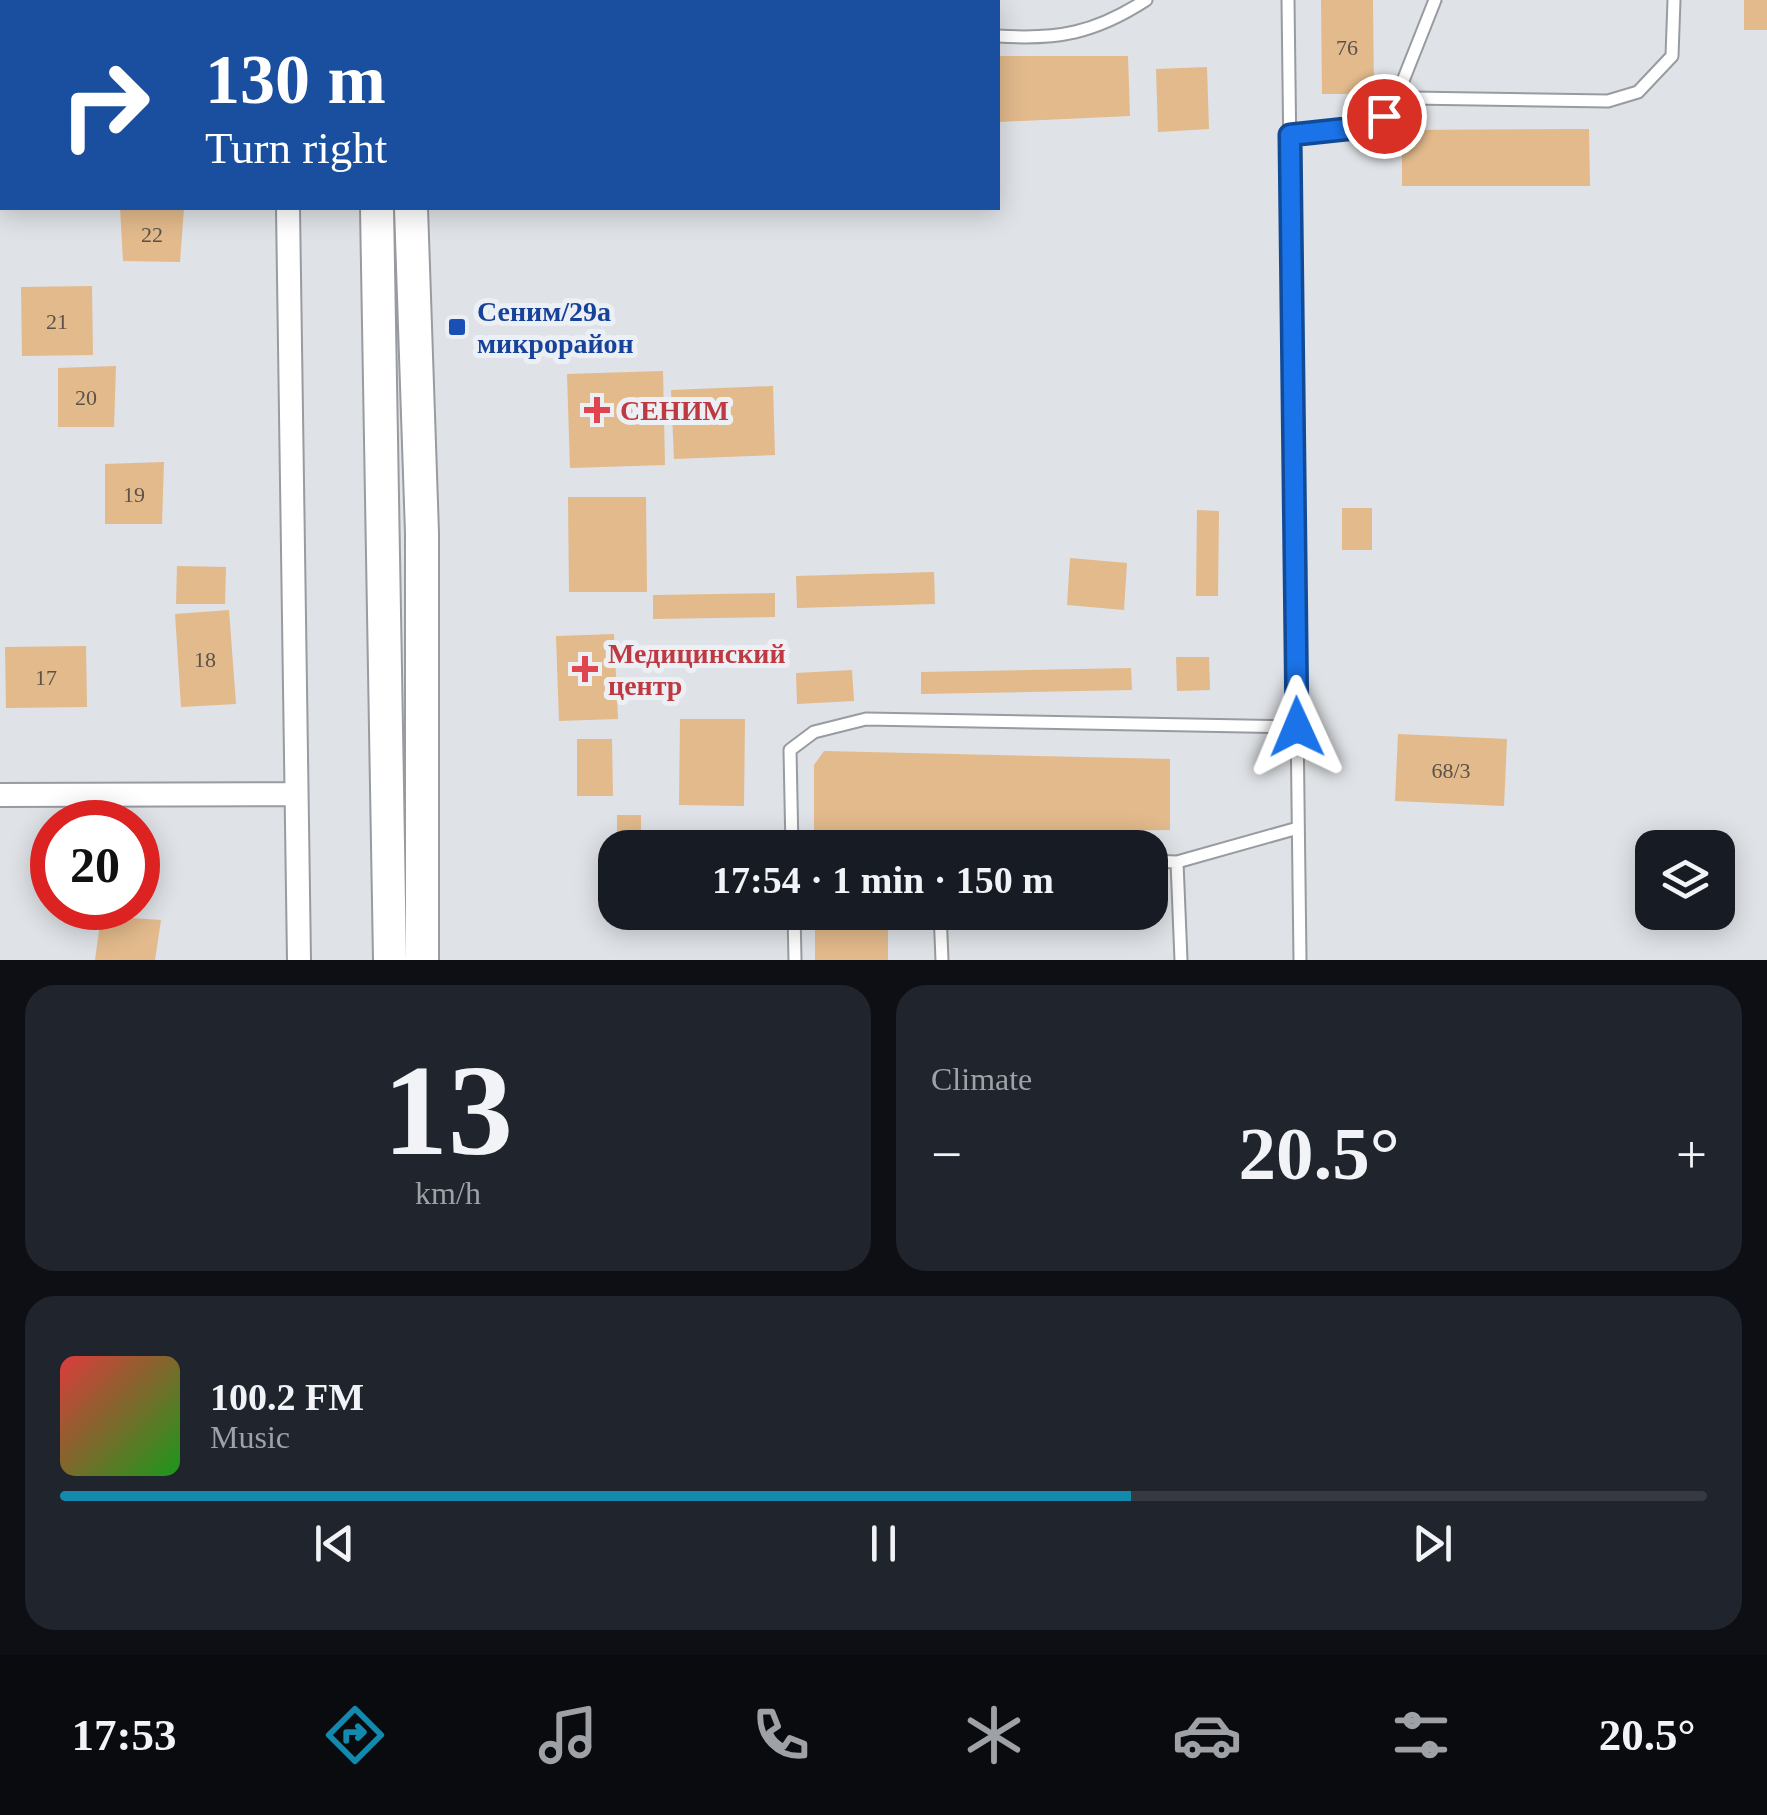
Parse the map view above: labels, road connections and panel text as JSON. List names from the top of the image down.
{
  "places": {
    "transit": ["Сеним/29а микрорайон"],
    "health": ["СЕНИМ", "Медицинский центр"]
  },
  "house_numbers": [
    "76",
    "22",
    "21",
    "20",
    "19",
    "18",
    "17",
    "68/3"
  ],
  "page": {
    "turn": ["130 m", "Turn right"],
    "limit": "20",
    "trip": "17:54 · 1 min · 150 m",
    "tile": [
      ["13", "km/h"],
      "Climate"
    ],
    "heat": ["−", "20.5°", "+"],
    "song": ["100.2 FM", "Music"],
    "tabs": ["17:53", "20.5°"]
  }
}
